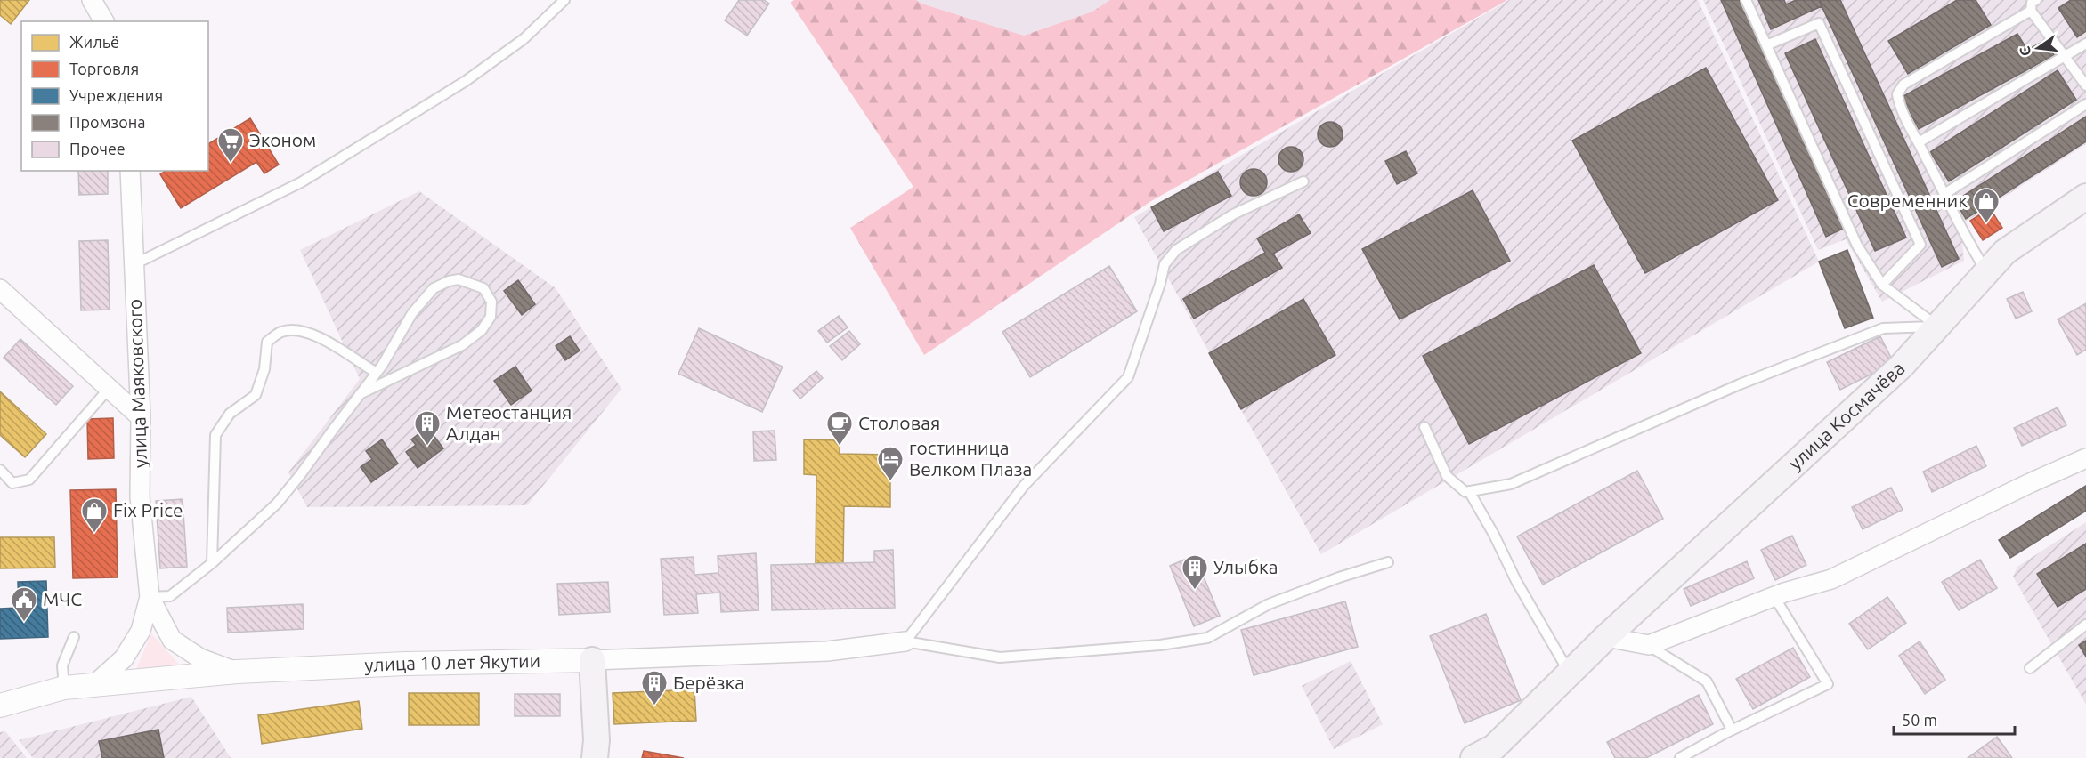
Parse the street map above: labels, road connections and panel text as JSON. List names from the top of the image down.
{
  "streets": {
    "main road": ["улица Космачёва"],
    "street": ["улица Маяковского", "улица 10 лет Якутии"]
  },
  "places": {
    "supermarket": ["Эконом"],
    "shop": ["Современник", "Fix Price"],
    "building": ["Метеостанция Алдан", "Улыбка", "Берёзка"],
    "cafe": ["Столовая"],
    "hotel": ["гостинница Велком Плаза"],
    "public building": ["МЧС"]
  },
  "legend": [
    "Жильё",
    "Торговля",
    "Учреждения",
    "Промзона",
    "Прочее"
  ],
  "scale_bar": "50 m",
  "north": "left"
}
